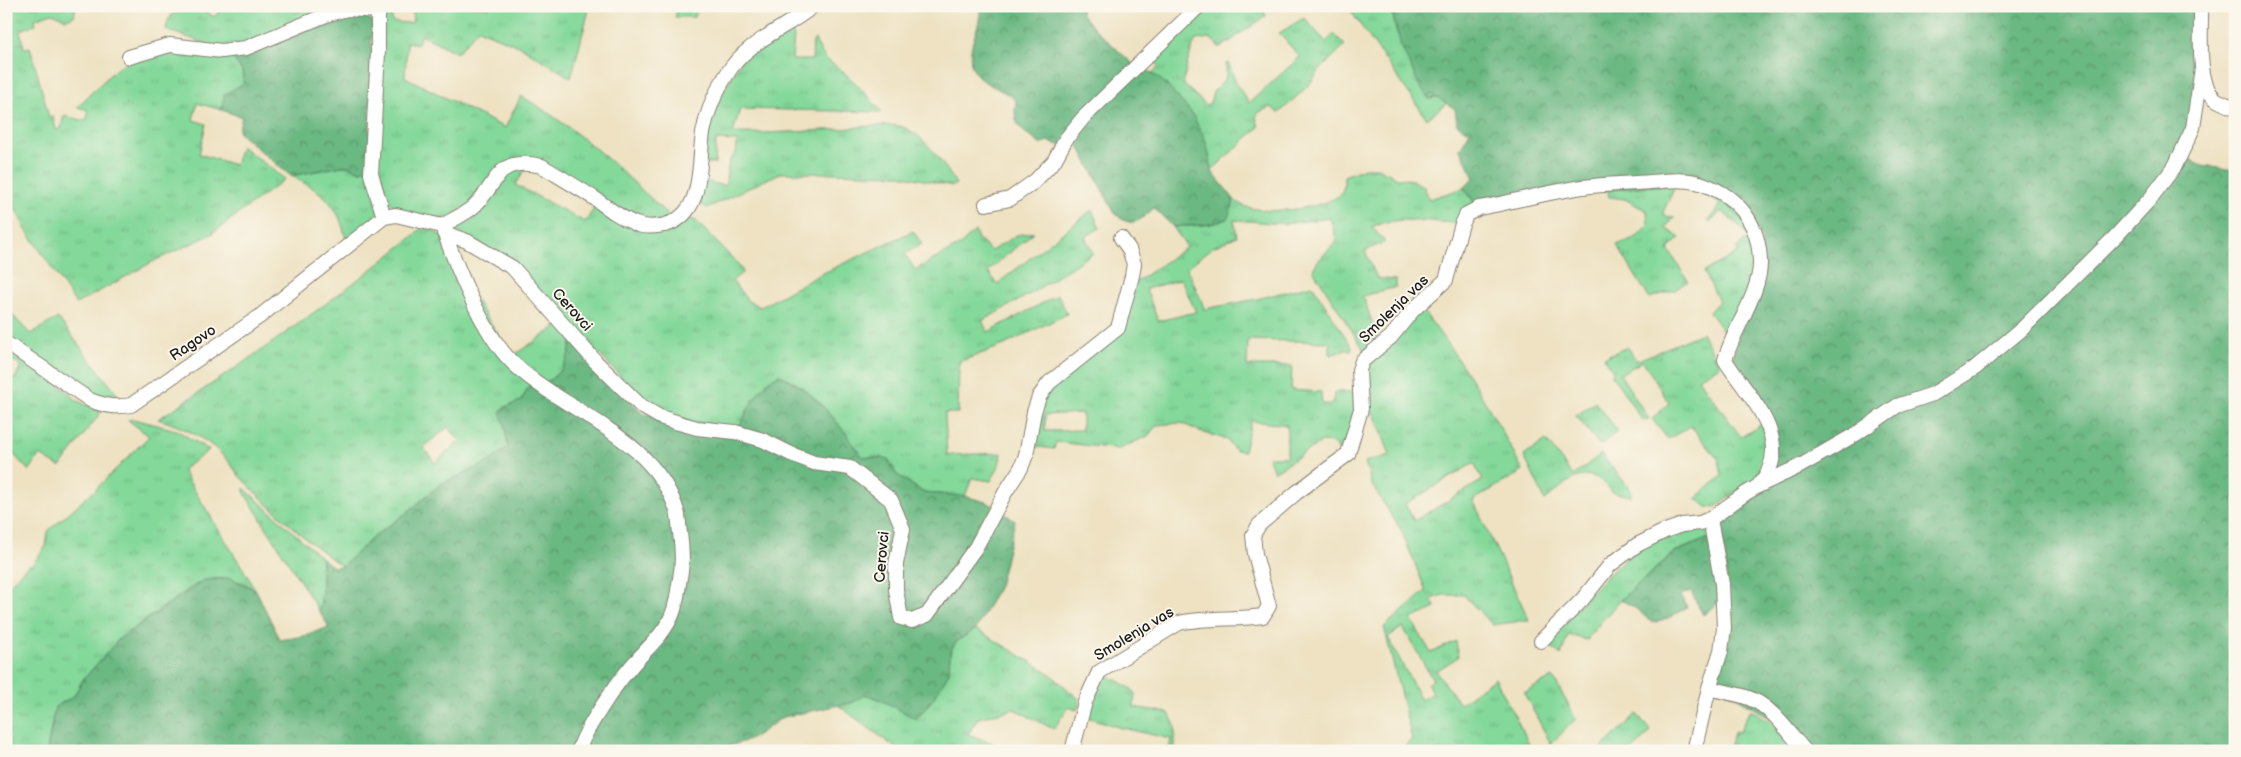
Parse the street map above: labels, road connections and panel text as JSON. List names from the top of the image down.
{
  "streets": {
    "street": ["Smolenja vas", "Cerovci", "Ragovo"]
  }
}
